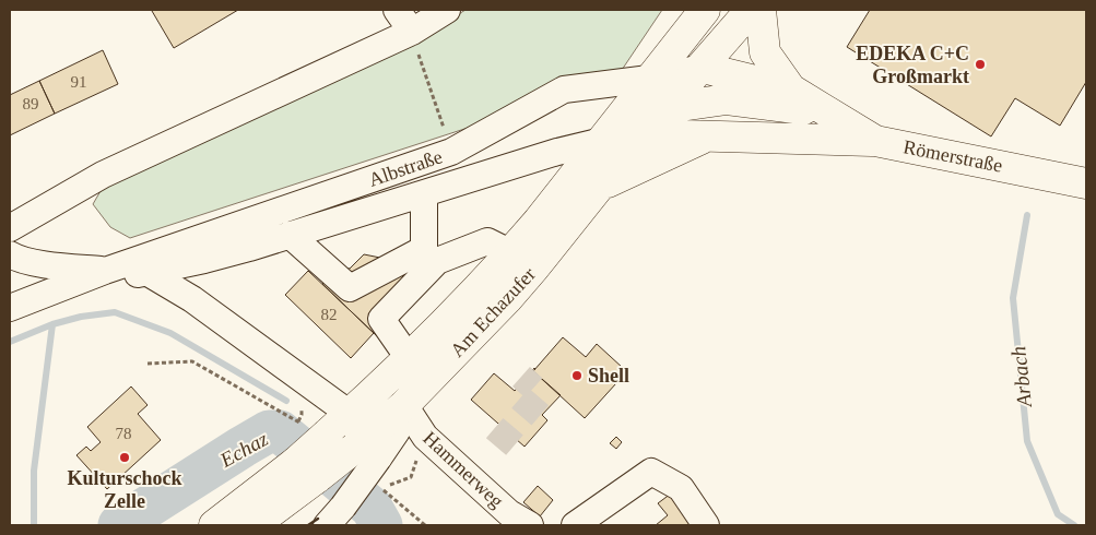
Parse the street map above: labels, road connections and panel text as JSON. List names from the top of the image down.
{
  "streets": {
    "main road": ["Römerstraße", "Am Echazufer"],
    "street": ["Albstraße", "Hammerweg"]
  },
  "crossings": [
    ["Römerstraße", "Albstraße"],
    ["Römerstraße", "Am Echazufer"],
    ["Albstraße", "Am Echazufer"],
    ["Am Echazufer", "Hammerweg"]
  ],
  "water": ["Arbach", "Echaz"],
  "places": ["EDEKA C+C Großmarkt", "Shell", "Kulturschock Zelle"],
  "house_numbers": [
    "91",
    "89",
    "82",
    "78"
  ]
}
